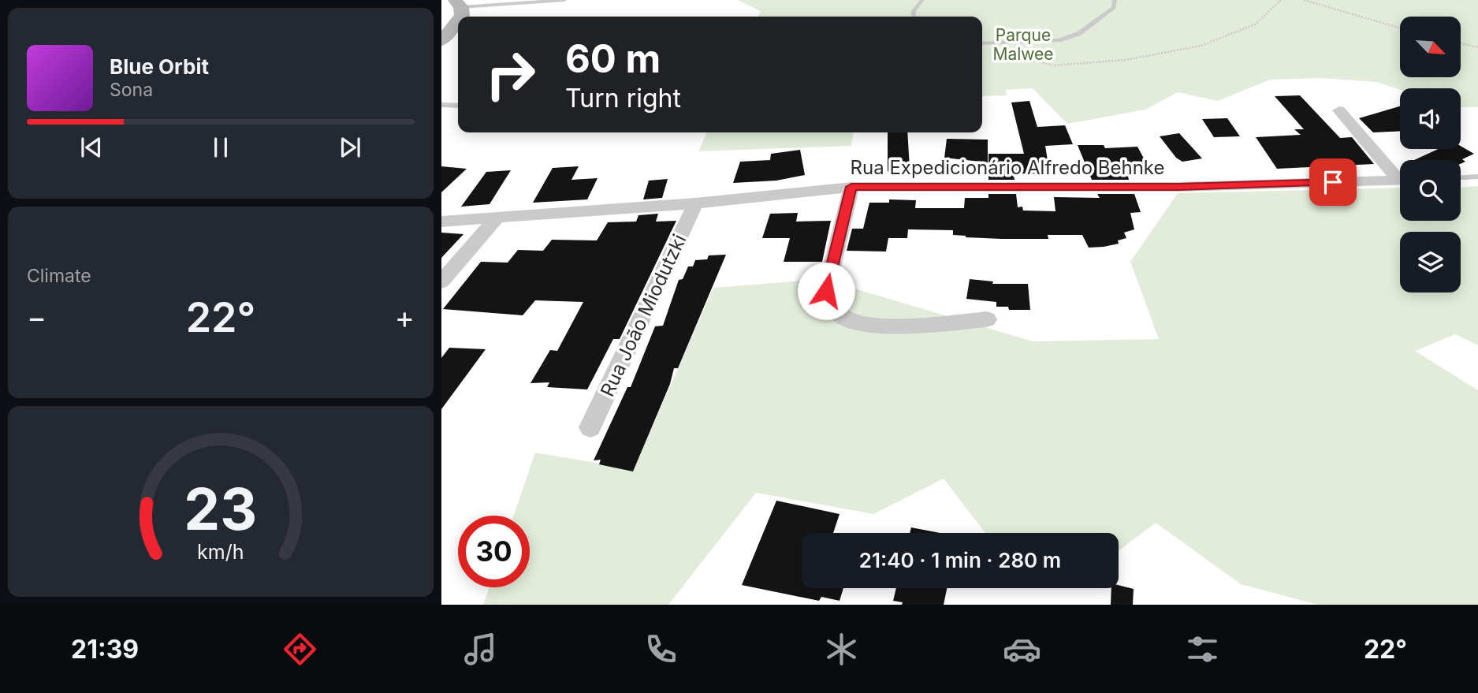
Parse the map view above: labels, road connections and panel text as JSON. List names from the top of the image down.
{
  "streets": {
    "street": ["Rua Expedicionário Alfredo Behnke", "Rua João Miodutzki"]
  },
  "crossings": [
    ["Rua Expedicionário Alfredo Behnke", "Rua João Miodutzki"]
  ],
  "parks": ["Parque Malwee"],
  "north": "bottom right",
  "page": {
    "turn": ["60 m", "Turn right"],
    "song": ["Blue Orbit", "Sona"],
    "tile": "Climate",
    "heat": ["−", "22°", "+"],
    "limit": "30",
    "trip": "21:40 · 1 min · 280 m",
    "tabs": ["21:39", "22°"],
    "gauge": ["23", "km/h"]
  }
}
